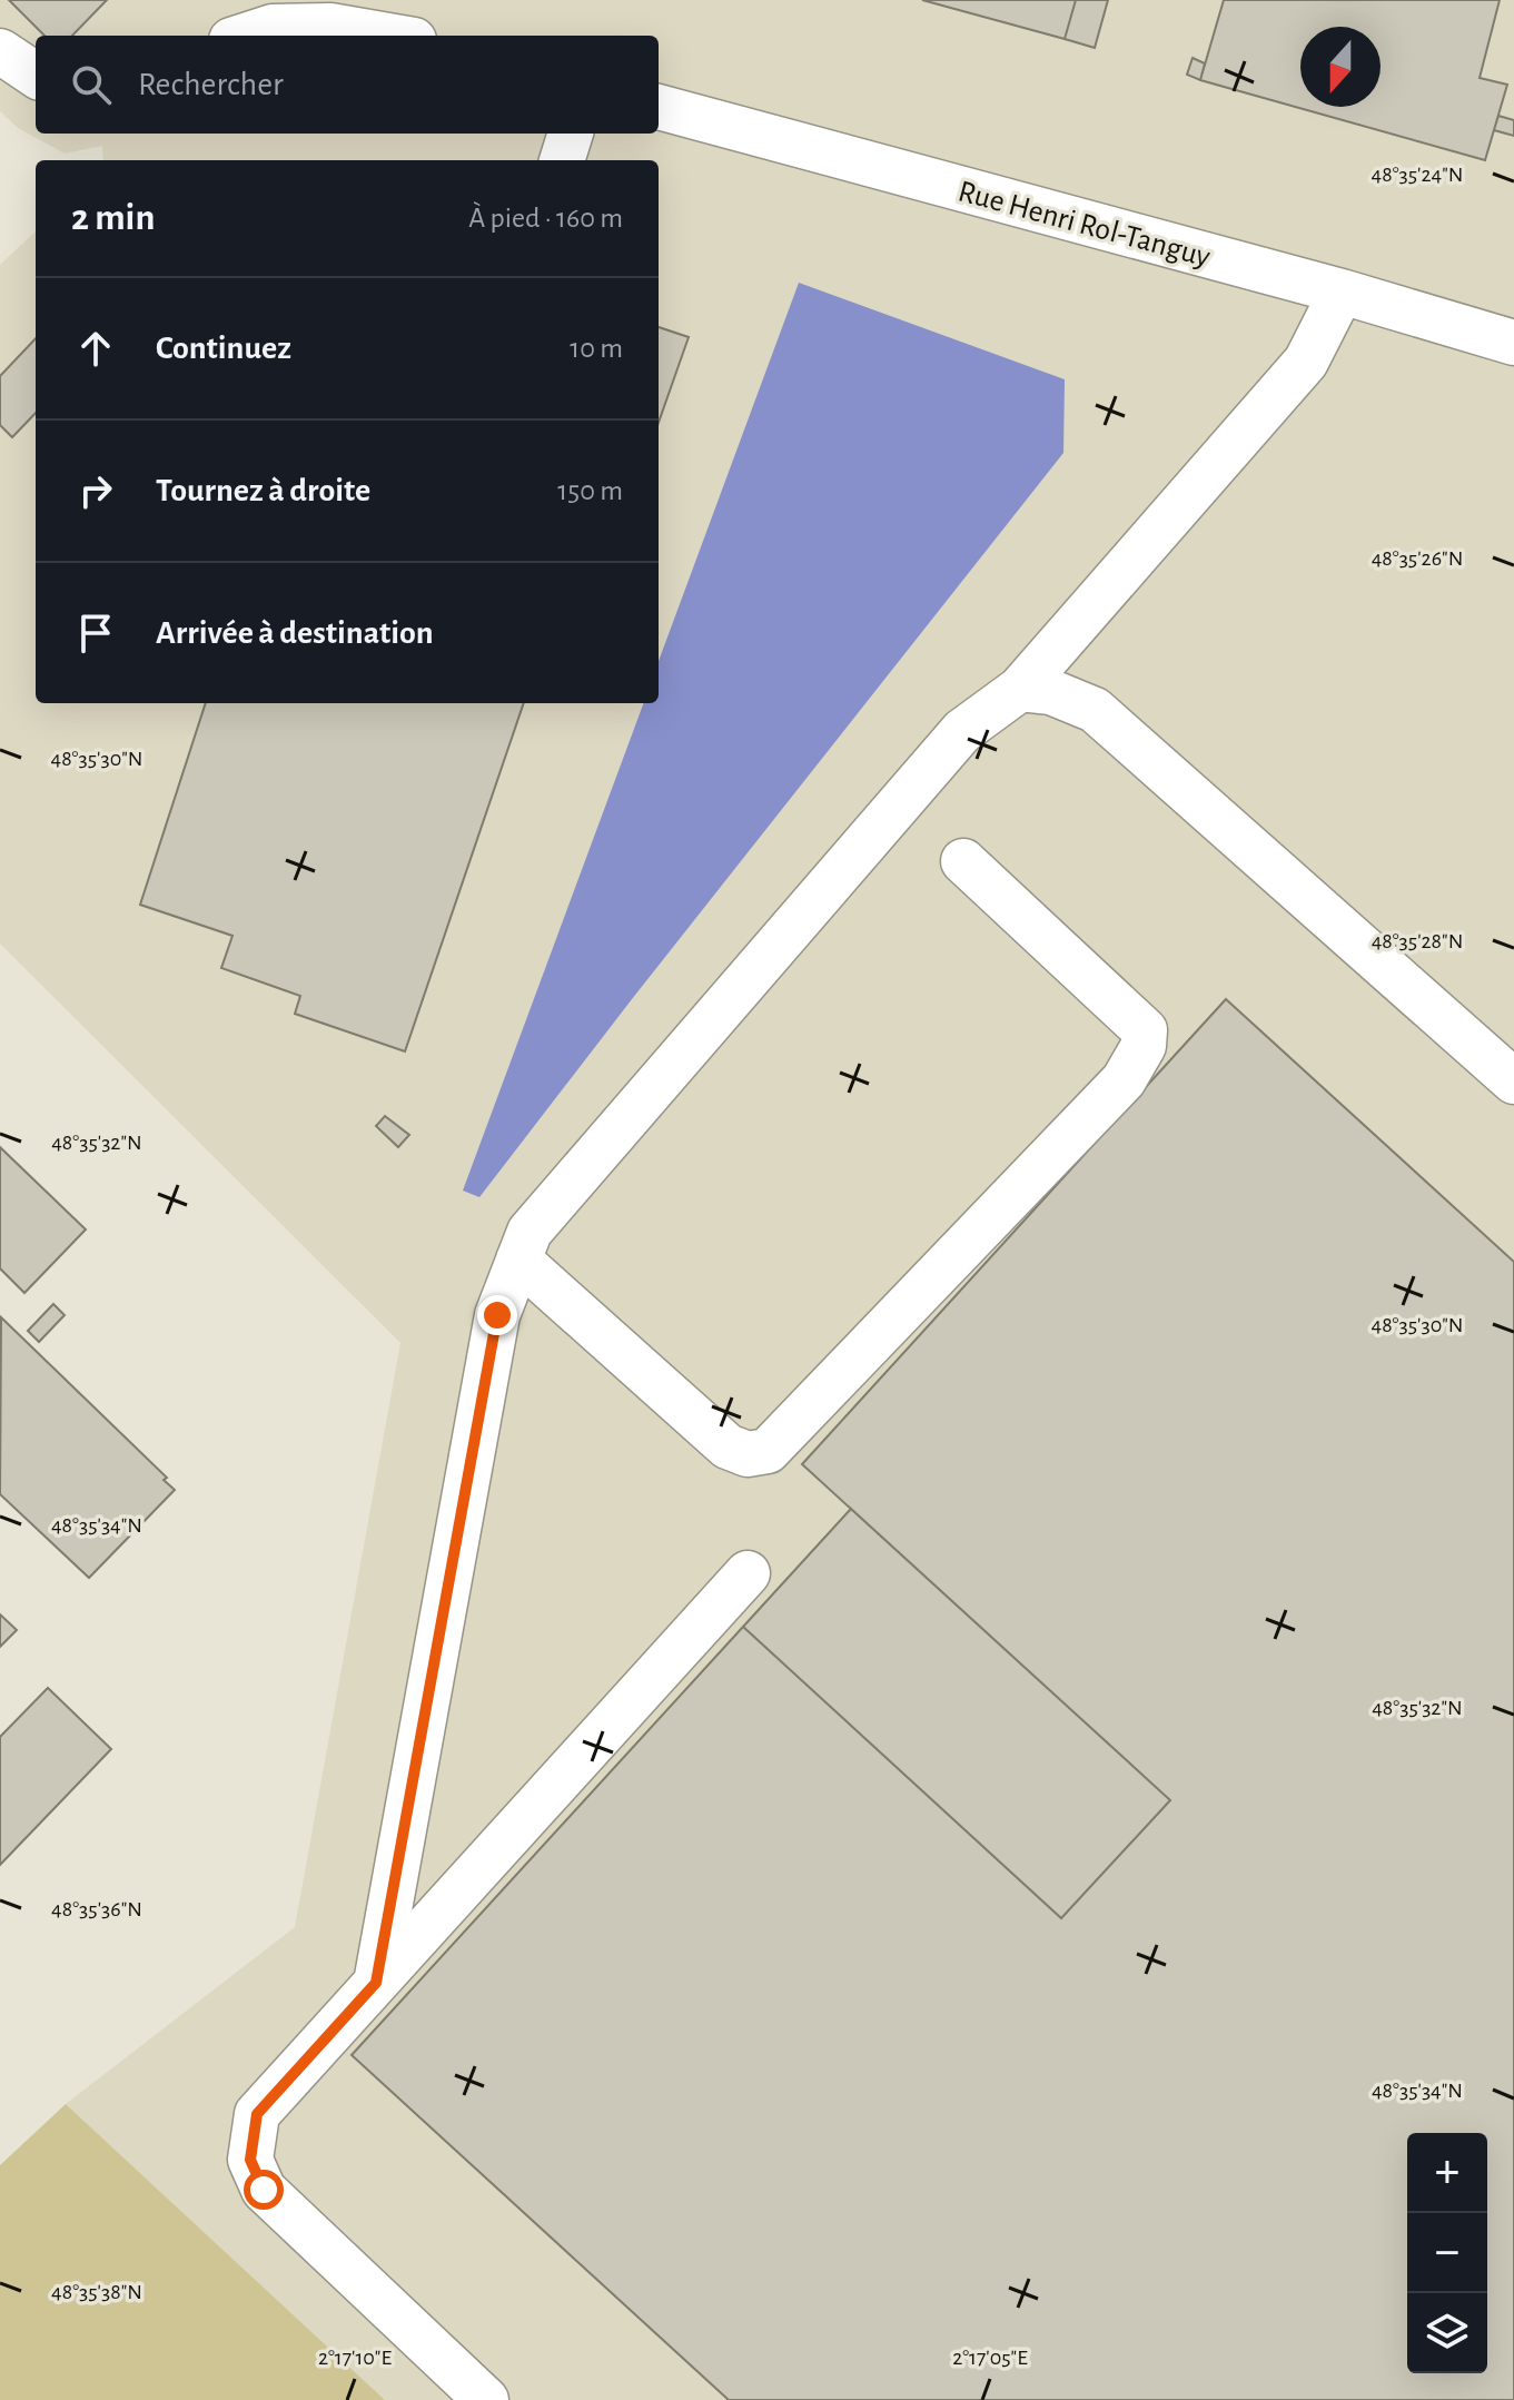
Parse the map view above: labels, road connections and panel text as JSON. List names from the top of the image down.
{
  "streets": {
    "street": ["Rue Henri Rol-Tanguy"]
  },
  "north": "bottom",
  "page": {
    "search": "Rechercher",
    "heading": ["2 min", "À pied · 160 m"],
    "list": [
      ["Continuez", "10 m"],
      ["Tournez à droite", "150 m"],
      "Arrivée à destination"
    ],
    "map_buttons": ["+", "−"]
  },
  "coordinates": [
    "48°35'24\"N",
    "48°35'26\"N",
    "48°35'30\"N",
    "48°35'28\"N",
    "48°35'32\"N",
    "48°35'34\"N",
    "48°35'36\"N",
    "48°35'38\"N",
    "2°17'10\"E",
    "2°17'05\"E"
  ]
}
